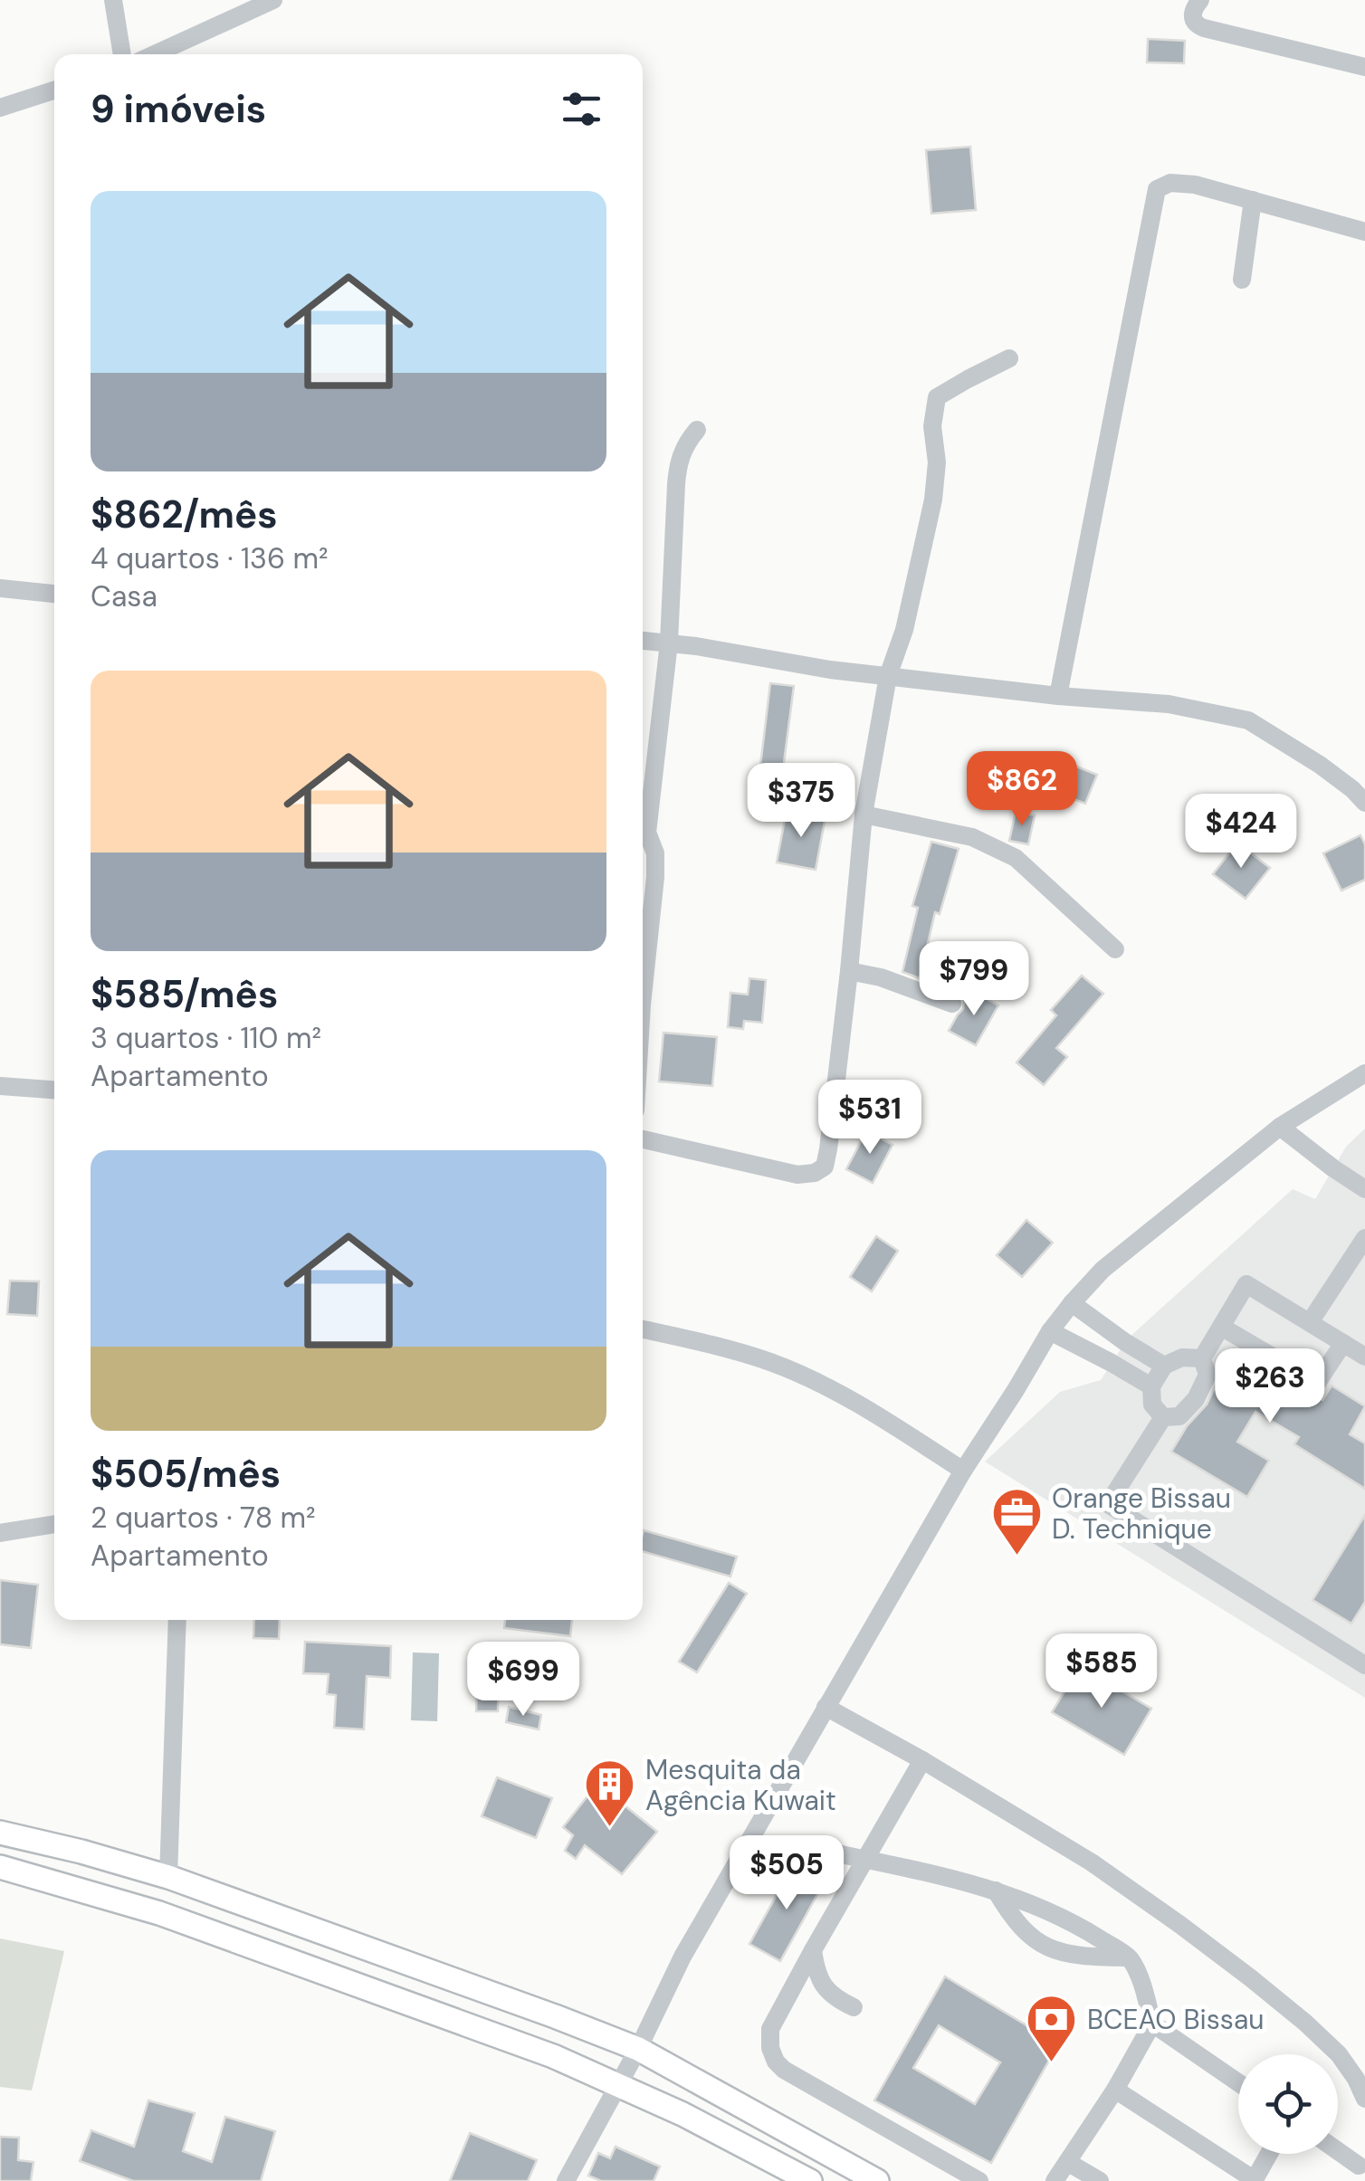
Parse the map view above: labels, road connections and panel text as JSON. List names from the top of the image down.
{
  "places": {
    "office": ["Orange Bissau D. Technique"],
    "building": ["Mesquita da Agência Kuwait"],
    "bank": ["BCEAO Bissau"]
  },
  "page": {
    "heading": "9 imóveis",
    "list": [
      {
        "name": "$862/mês",
        "note": "4 quartos · 136 m² · Casa"
      },
      {
        "name": "$585/mês",
        "note": "3 quartos · 110 m² · Apartamento"
      },
      {
        "name": "$505/mês",
        "note": "2 quartos · 78 m² · Apartamento"
      }
    ],
    "price": [
      "$862",
      "$375",
      "$424",
      "$799",
      "$531",
      "$263",
      "$585",
      "$699",
      "$505"
    ]
  }
}
